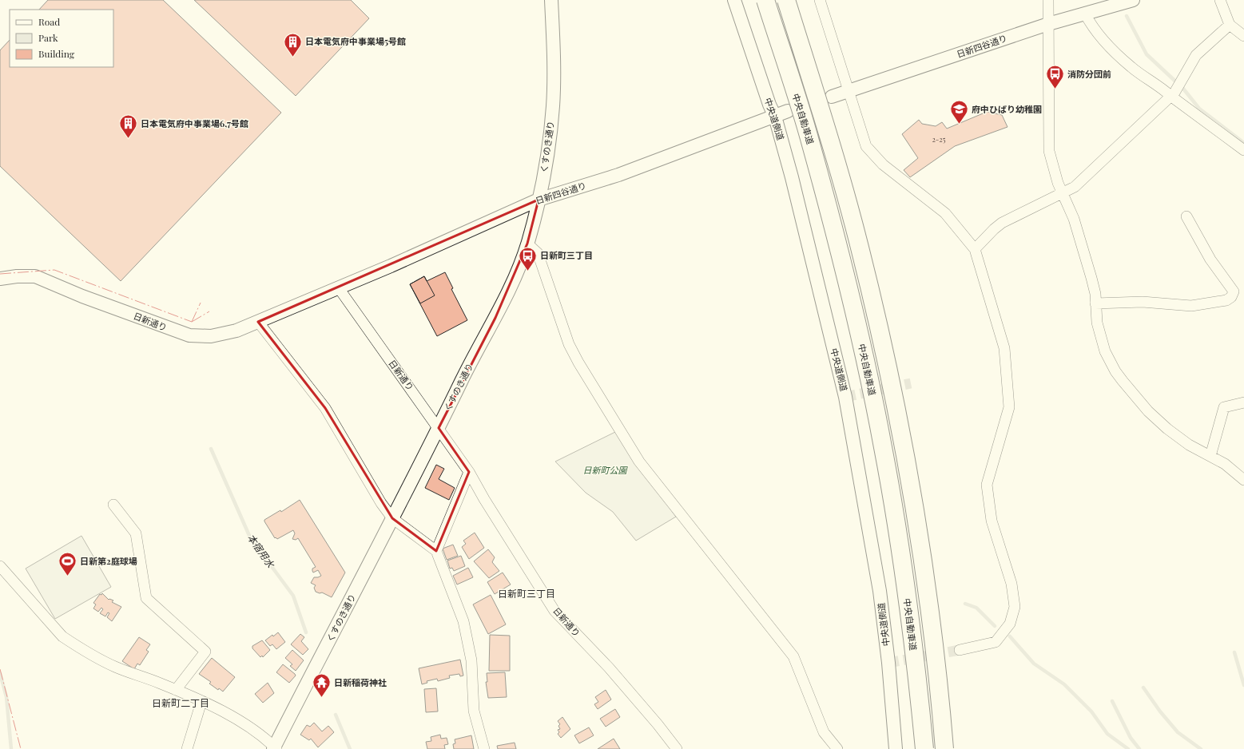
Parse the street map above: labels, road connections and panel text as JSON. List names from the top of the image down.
{
  "streets": {
    "highway": ["中央自動車道"],
    "street": [
      "日新四谷通り",
      "中央道側道",
      "くすのき通り",
      "日新通り"
    ]
  },
  "crossings": [
    ["日新四谷通り", "中央道側道"],
    ["日新四谷通り", "くすのき通り"],
    ["日新四谷通り", "日新通り"],
    ["くすのき通り", "日新通り"]
  ],
  "districts": ["日新町三丁目", "日新町二丁目"],
  "water": ["本宿用水"],
  "parks": ["日新町公園"],
  "places": {
    "building": ["日本電気府中事業場5号館", "日本電気府中事業場6,7号館"],
    "bus stop": ["消防分団前", "日新町三丁目"],
    "school or university": ["府中ひばり幼稚園"],
    "sports": ["日新第2庭球場"],
    "temple": ["日新稲荷神社"]
  },
  "house_numbers": ["2-25"],
  "legend": ["Road", "Park", "Building"]
}
